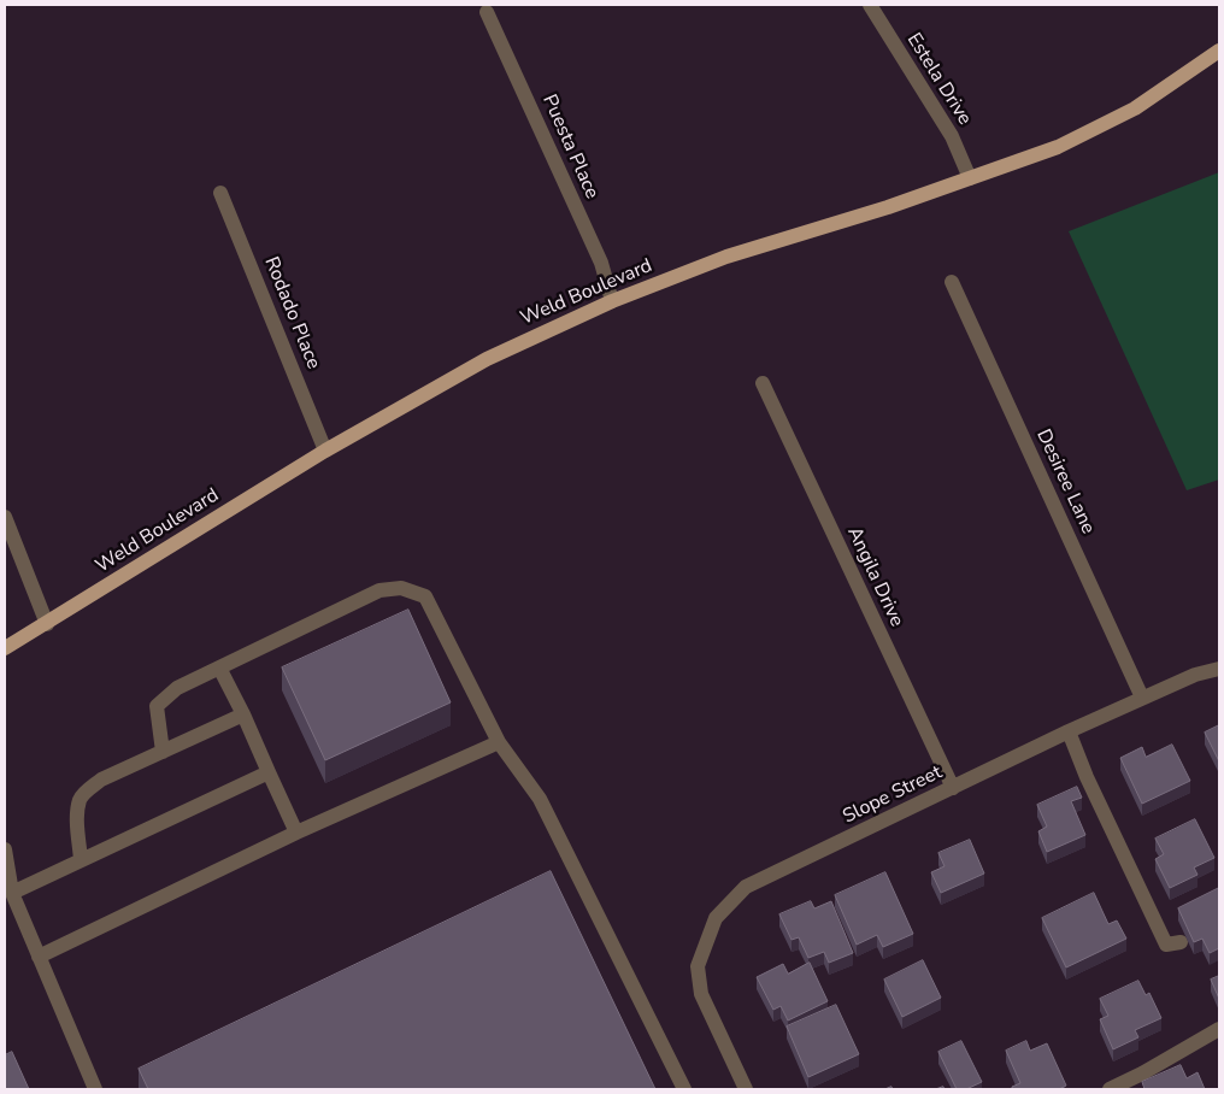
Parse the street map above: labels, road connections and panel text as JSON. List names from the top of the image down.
{
  "streets": {
    "main road": ["Weld Boulevard"],
    "street": [
      "Estela Drive",
      "Puesta Place",
      "Rodado Place",
      "Desiree Lane",
      "Angila Drive",
      "Slope Street"
    ]
  },
  "crossings": [
    ["Estela Drive", "Weld Boulevard"],
    ["Puesta Place", "Weld Boulevard"],
    ["Weld Boulevard", "Rodado Place"],
    ["Desiree Lane", "Slope Street"],
    ["Angila Drive", "Slope Street"]
  ]
}
